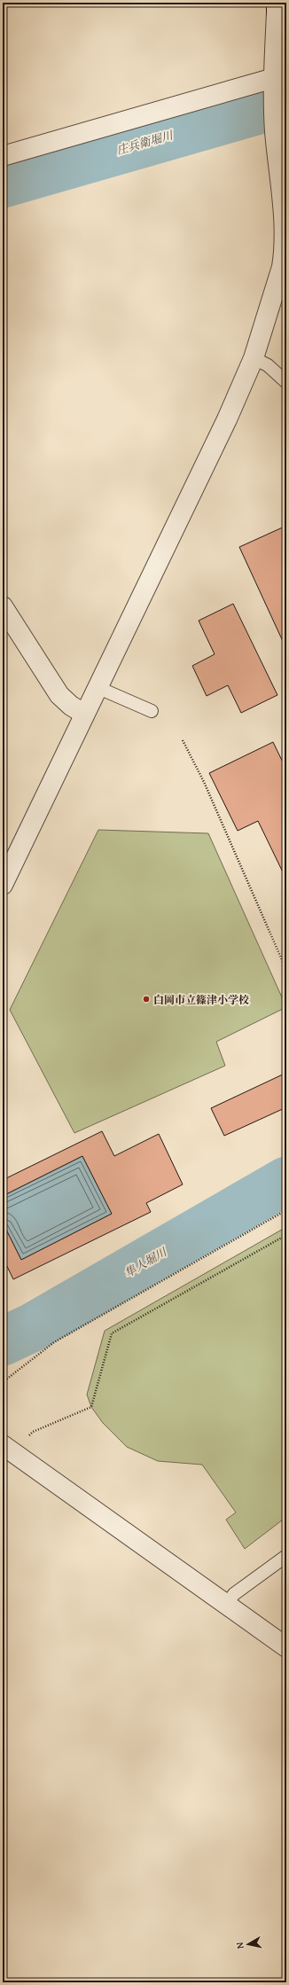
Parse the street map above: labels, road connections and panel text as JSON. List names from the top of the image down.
{
  "water": ["庄兵衛堀川", "隼人堀川"],
  "places": ["白岡市立篠津小学校"],
  "north": "left"
}
